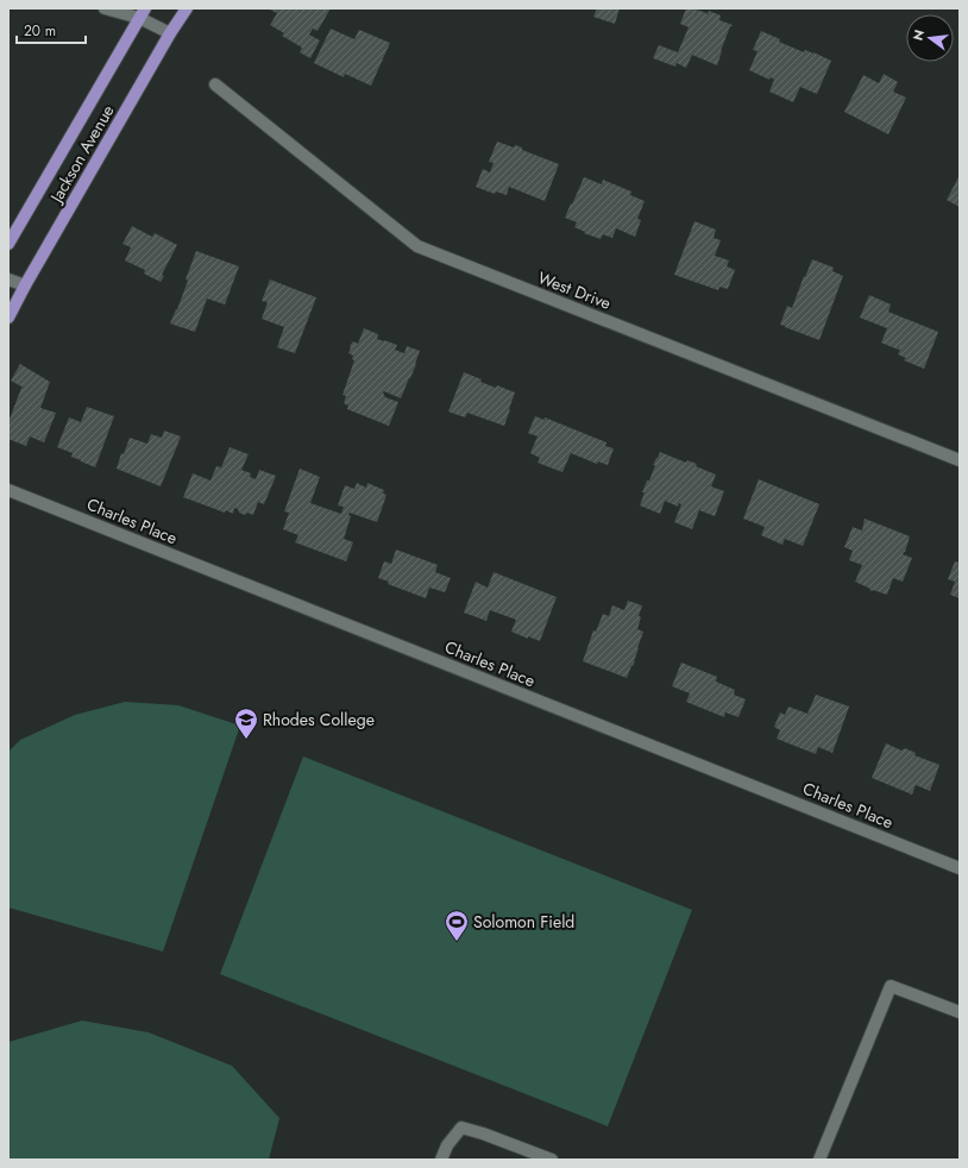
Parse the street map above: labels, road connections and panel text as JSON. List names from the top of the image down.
{
  "streets": {
    "main road": ["Jackson Avenue"],
    "street": ["West Drive", "Charles Place"]
  },
  "places": {
    "school or university": ["Rhodes College"],
    "sports": ["Solomon Field"]
  },
  "scale_bar": "20 m",
  "north": "left"
}
